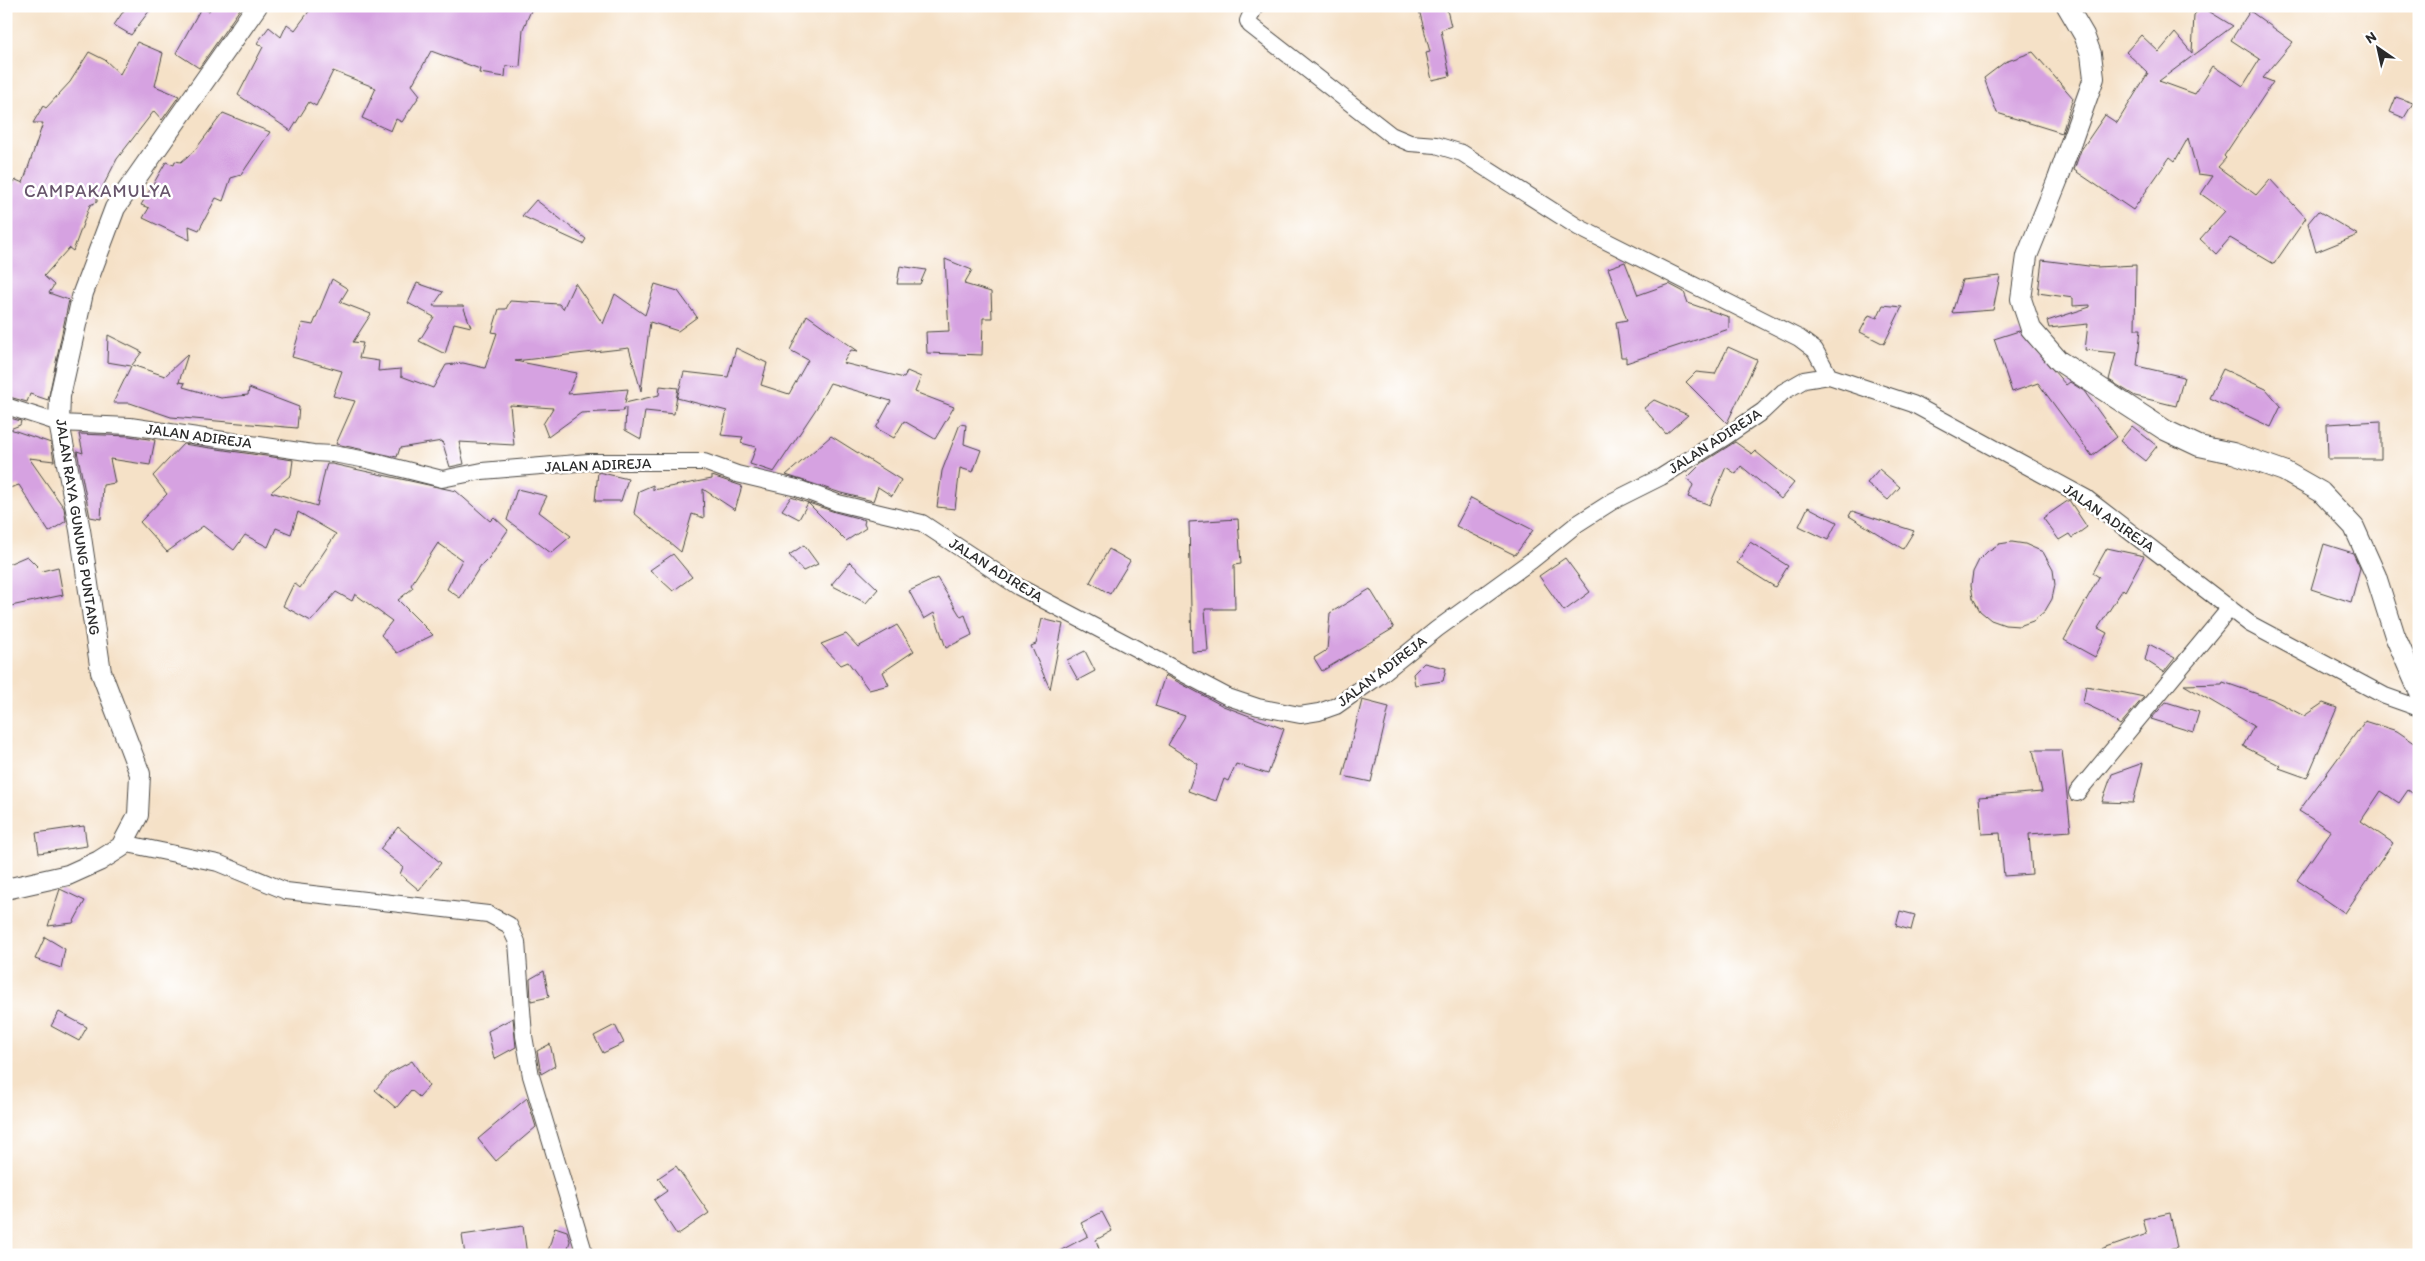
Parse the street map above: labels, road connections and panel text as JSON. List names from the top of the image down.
{
  "streets": {
    "street": ["JALAN ADIREJA", "JALAN RAYA GUNUNG PUNTANG"]
  },
  "crossings": [
    ["JALAN ADIREJA", "JALAN RAYA GUNUNG PUNTANG"]
  ],
  "districts": ["CAMPAKAMULYA"],
  "north": "top left"
}
